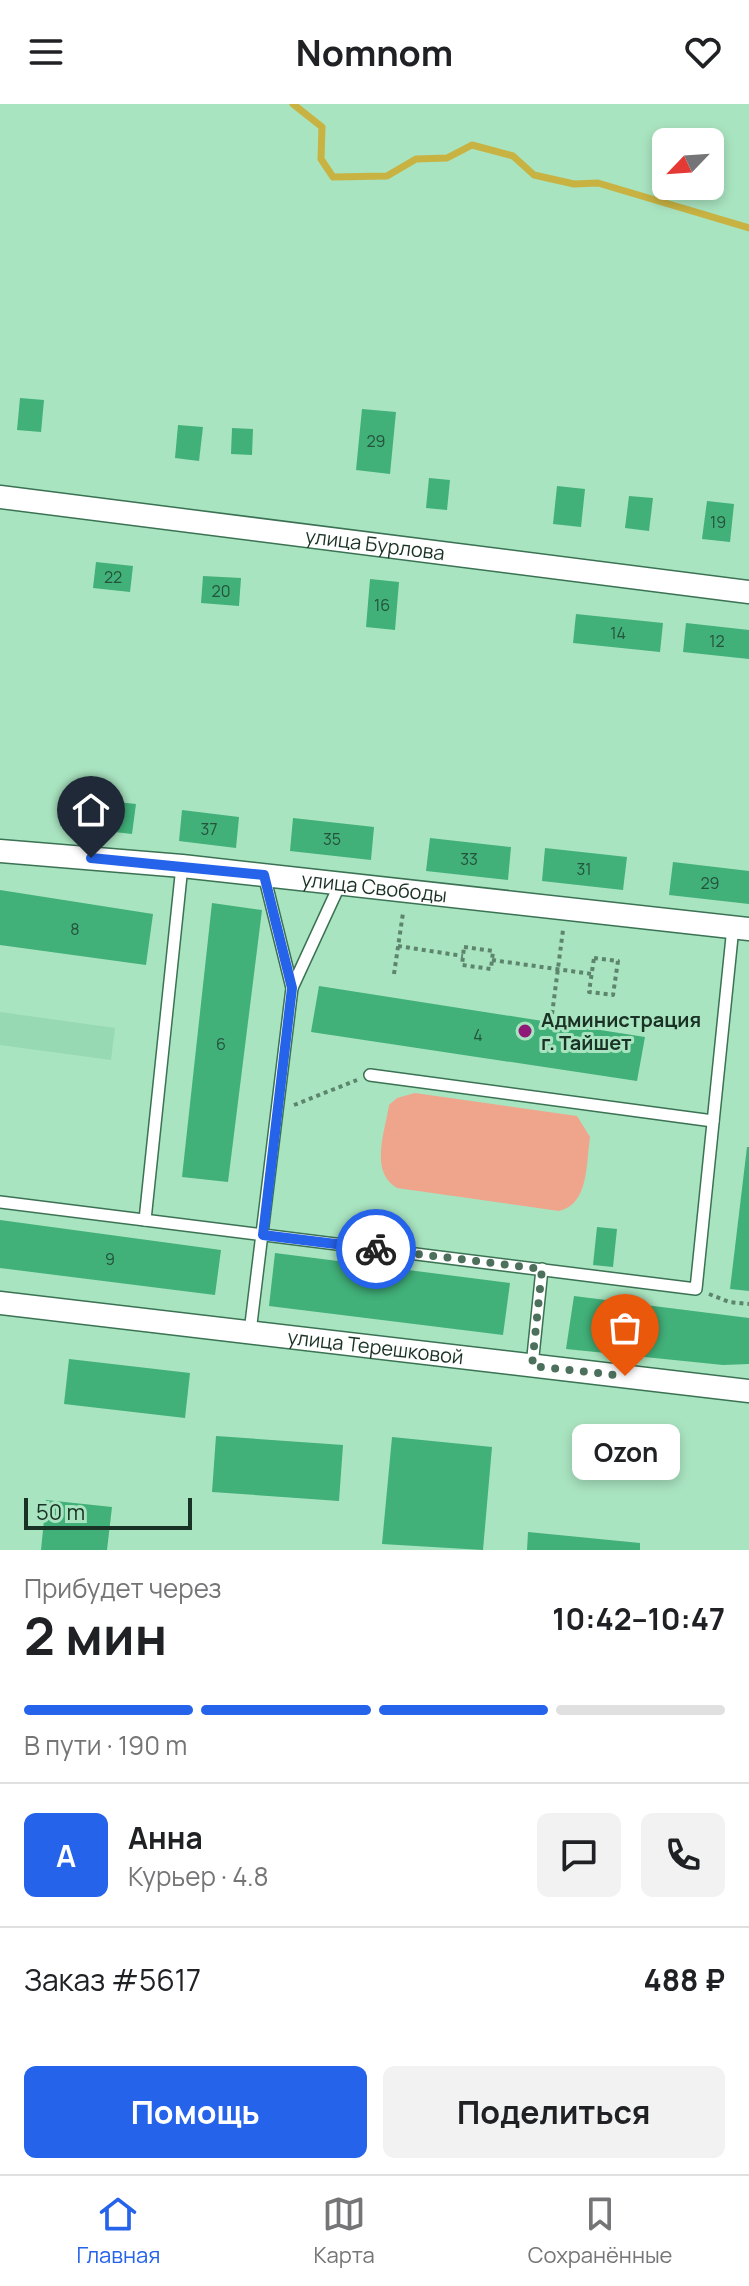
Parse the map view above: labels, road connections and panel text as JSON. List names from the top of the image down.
{
  "streets": {
    "street": ["улица Бурлова", "улица Свободы", "улица Терешковой"]
  },
  "places": ["Администрация г. Тайшет", "Ozon"],
  "house_numbers": [
    "29",
    "19",
    "22",
    "20",
    "16",
    "14",
    "12",
    "37",
    "35",
    "33",
    "31",
    "29",
    "8",
    "4",
    "6",
    "9"
  ],
  "scale_bar": "50 m",
  "north": "bottom left",
  "page": {
    "header": "Nomnom",
    "bubble": "Ozon",
    "scale": "50 m",
    "heading": ["2 мин", "Прибудет через", "10:42–10:47"],
    "panel": [
      "Анна",
      "Курьер · 4.8",
      "Заказ #5617",
      "488 ₽"
    ],
    "bar": "В пути · 190 m",
    "round": "А",
    "buttons": ["Помощь", "Поделиться"],
    "tabs": ["Главная", "Карта", "Сохранённые"]
  }
}
